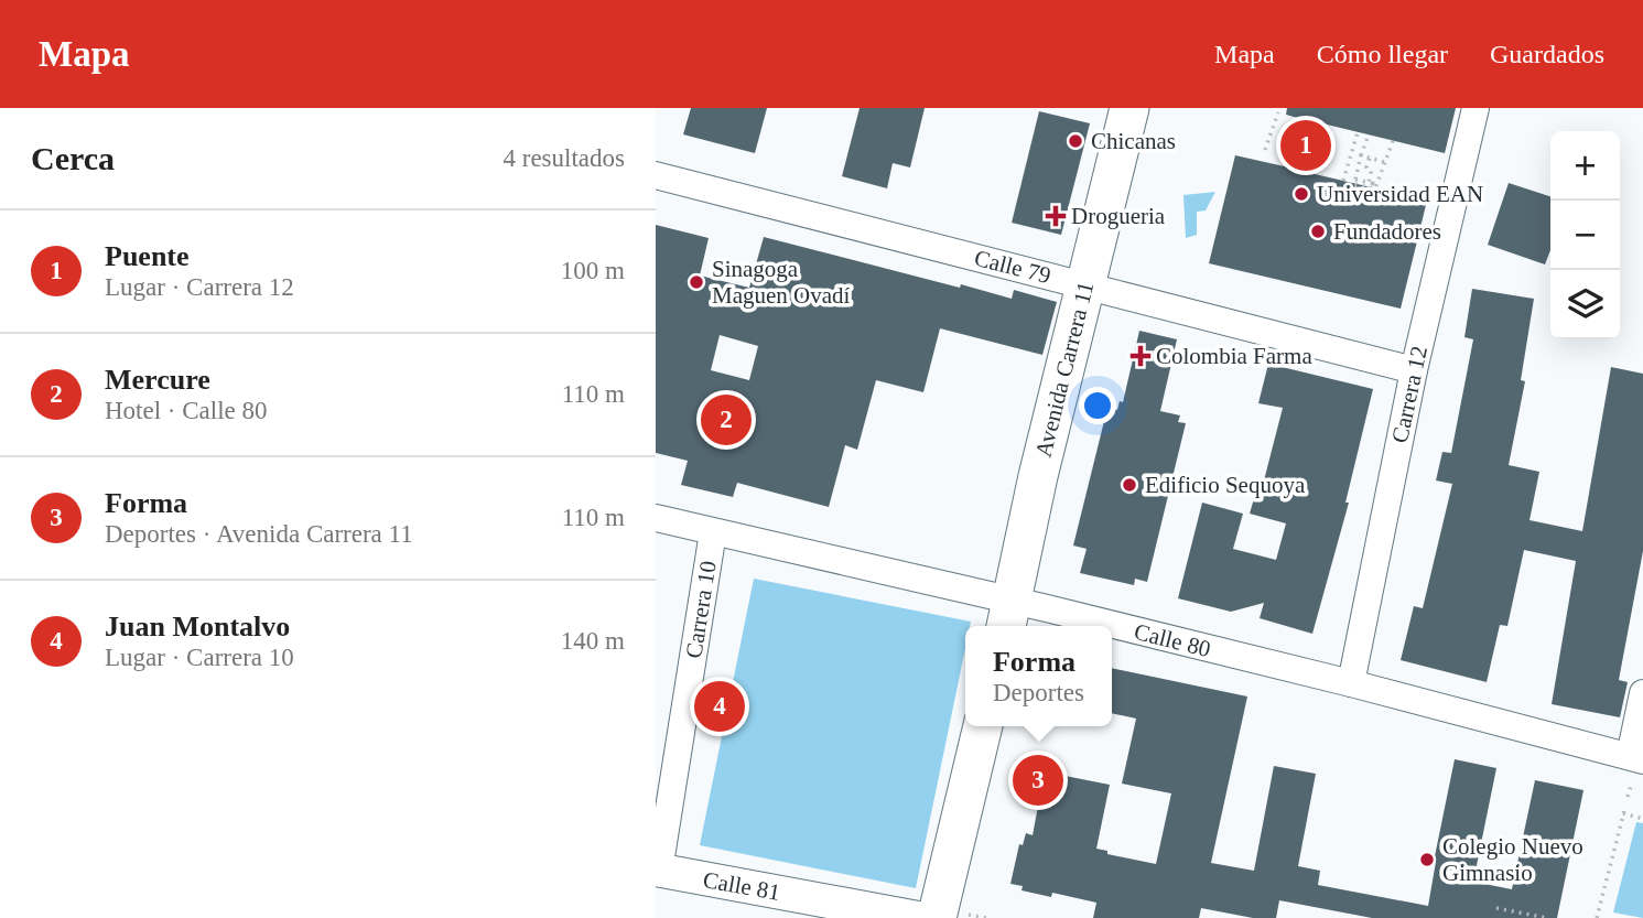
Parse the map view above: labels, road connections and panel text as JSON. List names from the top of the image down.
{
  "streets": {
    "main road": ["Avenida Carrera 11"],
    "street": [
      "Calle 79",
      "Carrera 12",
      "Carrera 10",
      "Calle 80",
      "Calle 81"
    ]
  },
  "crossings": [
    ["Calle 79", "Avenida Carrera 11"],
    ["Calle 79", "Carrera 12"],
    ["Avenida Carrera 11", "Calle 80"],
    ["Carrera 12", "Calle 80"],
    ["Carrera 10", "Calle 80"],
    ["Carrera 10", "Calle 81"]
  ],
  "places": {
    "other": [
      "Chicanas",
      "Universidad EAN",
      "Fundadores",
      "Sinagoga Maguen Ovadí",
      "Edificio Sequoya",
      "Colegio Nuevo Gimnasio"
    ],
    "health": ["Drogueria", "Colombia Farma"]
  },
  "page": {
    "header": "Mapa",
    "nav": ["Mapa", "Cómo llegar", "Guardados"],
    "heading": ["Cerca", "4 resultados"],
    "pins": [
      "1",
      "2",
      "4",
      "3"
    ],
    "map_buttons": ["+", "−"],
    "list": [
      {
        "mark": "1",
        "name": "Puente",
        "note": "Lugar · Carrera 12",
        "value": "100 m"
      },
      {
        "mark": "2",
        "name": "Mercure",
        "note": "Hotel · Calle 80",
        "value": "110 m"
      },
      {
        "mark": "3",
        "name": "Forma",
        "note": "Deportes · Avenida Carrera 11",
        "value": "110 m"
      },
      {
        "mark": "4",
        "name": "Juan Montalvo",
        "note": "Lugar · Carrera 10",
        "value": "140 m"
      }
    ],
    "popup": ["Forma", "Deportes"]
  }
}
